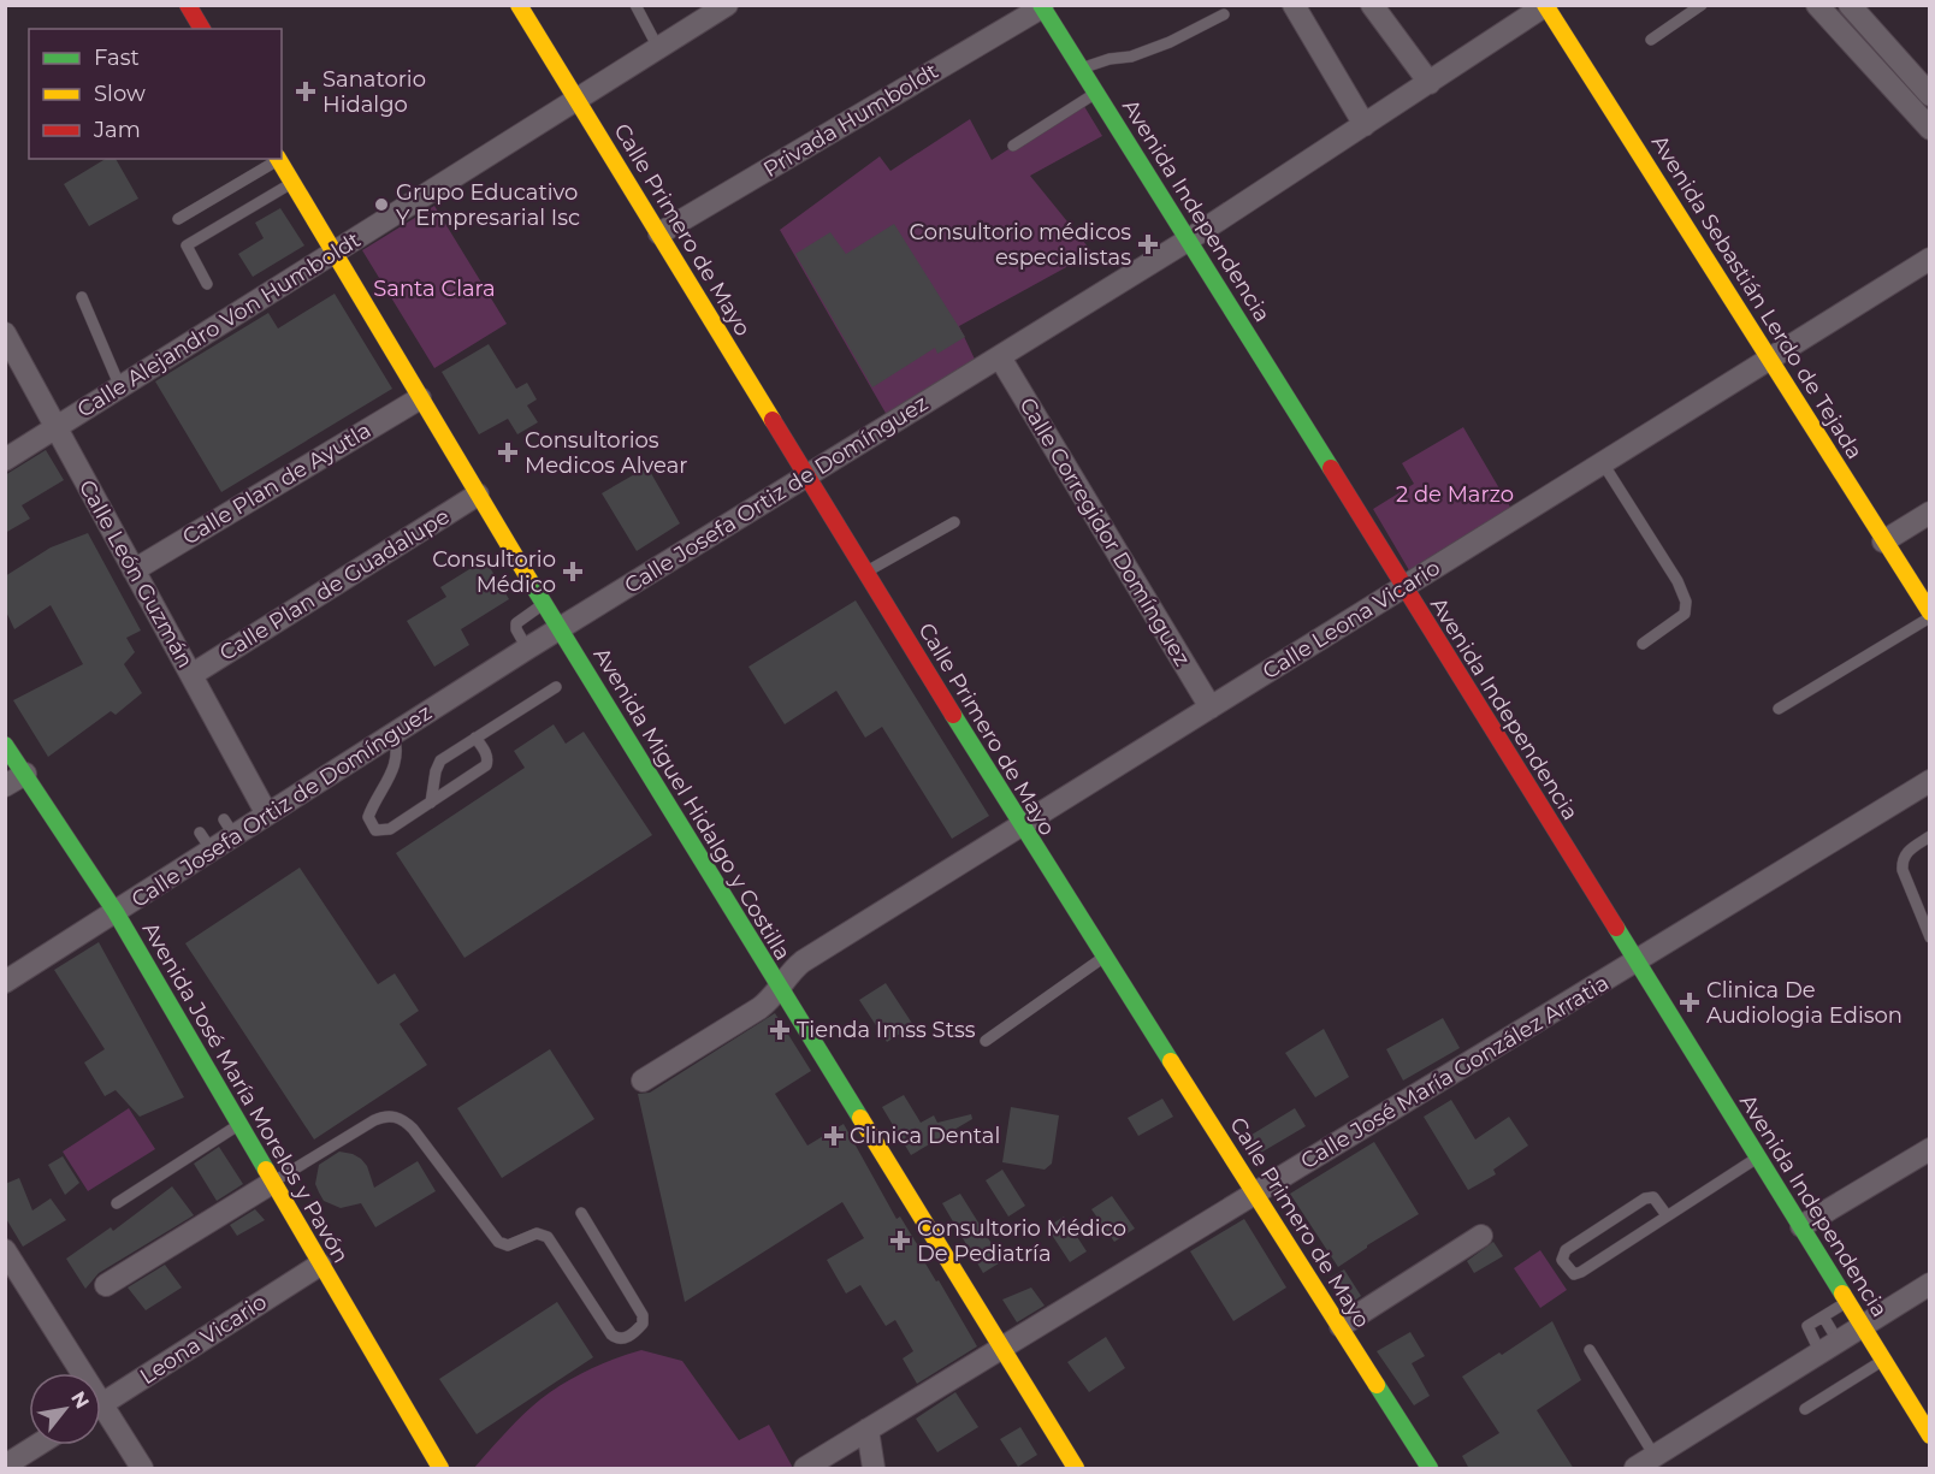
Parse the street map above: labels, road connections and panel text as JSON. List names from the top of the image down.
{
  "streets": {
    "main road": [
      "Avenida Independencia",
      "Calle Primero de Mayo",
      "Avenida Sebastián Lerdo de Tejada",
      "Avenida Miguel Hidalgo y Costilla",
      "Avenida José María Morelos y Pavón"
    ],
    "street": [
      "Privada Humboldt",
      "Calle Alejandro Von Humboldt",
      "Calle Plan de Ayutla",
      "Calle Josefa Ortiz de Domínguez",
      "Calle Corregidor Domínguez",
      "Calle León Guzmán",
      "Calle Plan de Guadalupe",
      "Calle Leona Vicario",
      "Calle José María González Arratia",
      "Leona Vicario"
    ]
  },
  "crossings": [
    ["Privada Humboldt", "Avenida Independencia"],
    ["Privada Humboldt", "Calle Primero de Mayo"],
    ["Avenida Independencia", "Calle Josefa Ortiz de Domínguez"],
    ["Avenida Independencia", "Calle Leona Vicario"],
    ["Avenida Independencia", "Calle José María González Arratia"],
    ["Calle Primero de Mayo", "Calle Alejandro Von Humboldt"],
    ["Calle Primero de Mayo", "Calle Josefa Ortiz de Domínguez"],
    ["Calle Primero de Mayo", "Calle Leona Vicario"],
    ["Calle Primero de Mayo", "Calle José María González Arratia"],
    ["Avenida Sebastián Lerdo de Tejada", "Calle Josefa Ortiz de Domínguez"],
    ["Avenida Sebastián Lerdo de Tejada", "Calle Leona Vicario"],
    ["Calle Alejandro Von Humboldt", "Calle León Guzmán"],
    ["Calle Alejandro Von Humboldt", "Avenida Miguel Hidalgo y Costilla"],
    ["Calle Plan de Ayutla", "Calle León Guzmán"],
    ["Calle Plan de Ayutla", "Avenida Miguel Hidalgo y Costilla"],
    ["Calle Josefa Ortiz de Domínguez", "Calle Corregidor Domínguez"],
    ["Calle Josefa Ortiz de Domínguez", "Calle León Guzmán"],
    ["Calle Josefa Ortiz de Domínguez", "Avenida Miguel Hidalgo y Costilla"],
    ["Calle Josefa Ortiz de Domínguez", "Avenida José María Morelos y Pavón"],
    ["Calle Corregidor Domínguez", "Calle Leona Vicario"],
    ["Calle León Guzmán", "Calle Plan de Guadalupe"],
    ["Calle Plan de Guadalupe", "Avenida Miguel Hidalgo y Costilla"],
    ["Calle Leona Vicario", "Avenida Miguel Hidalgo y Costilla"],
    ["Avenida Miguel Hidalgo y Costilla", "Calle José María González Arratia"],
    ["Avenida José María Morelos y Pavón", "Leona Vicario"]
  ],
  "parks": ["Santa Clara", "2 de Marzo"],
  "places": {
    "health": [
      "Sanatorio Hidalgo",
      "Consultorio médicos especialistas",
      "Consultorios Medicos Alvear",
      "Consultorio Médico",
      "Clinica De Audiologia Edison",
      "Tienda Imss Stss",
      "Clinica Dental",
      "Consultorio Médico De Pediatría"
    ],
    "other": ["Grupo Educativo Y Empresarial Isc"]
  },
  "legend": ["Fast", "Slow", "Jam"],
  "north": "top right"
}
